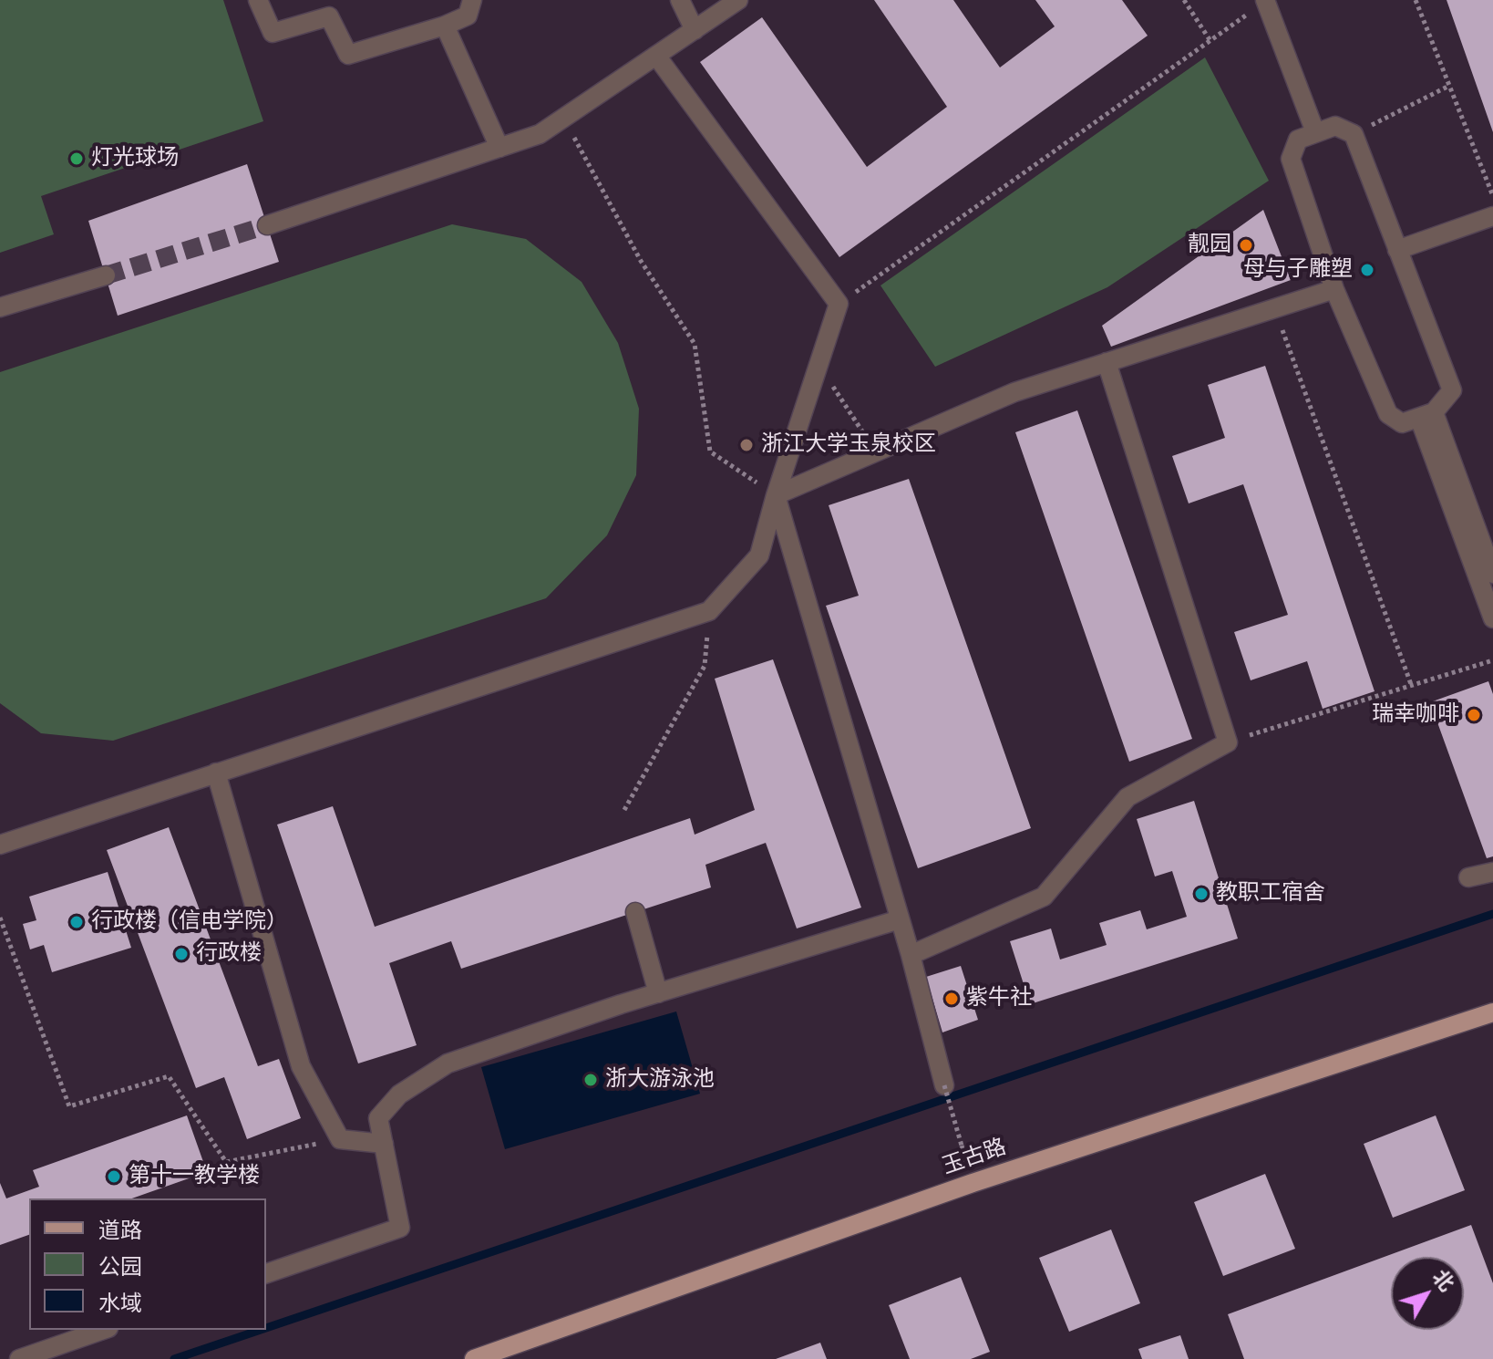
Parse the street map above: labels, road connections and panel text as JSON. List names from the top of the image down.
{
  "streets": {
    "main road": ["玉古路"]
  },
  "places": [
    "灯光球场",
    "靓园",
    "母与子雕塑",
    "浙江大学玉泉校区",
    "瑞幸咖啡",
    "教职工宿舍",
    "行政楼（信电学院）",
    "行政楼",
    "紫牛社",
    "浙大游泳池",
    "第十一教学楼"
  ],
  "legend": ["道路", "公园", "水域"],
  "north": "top right"
}
